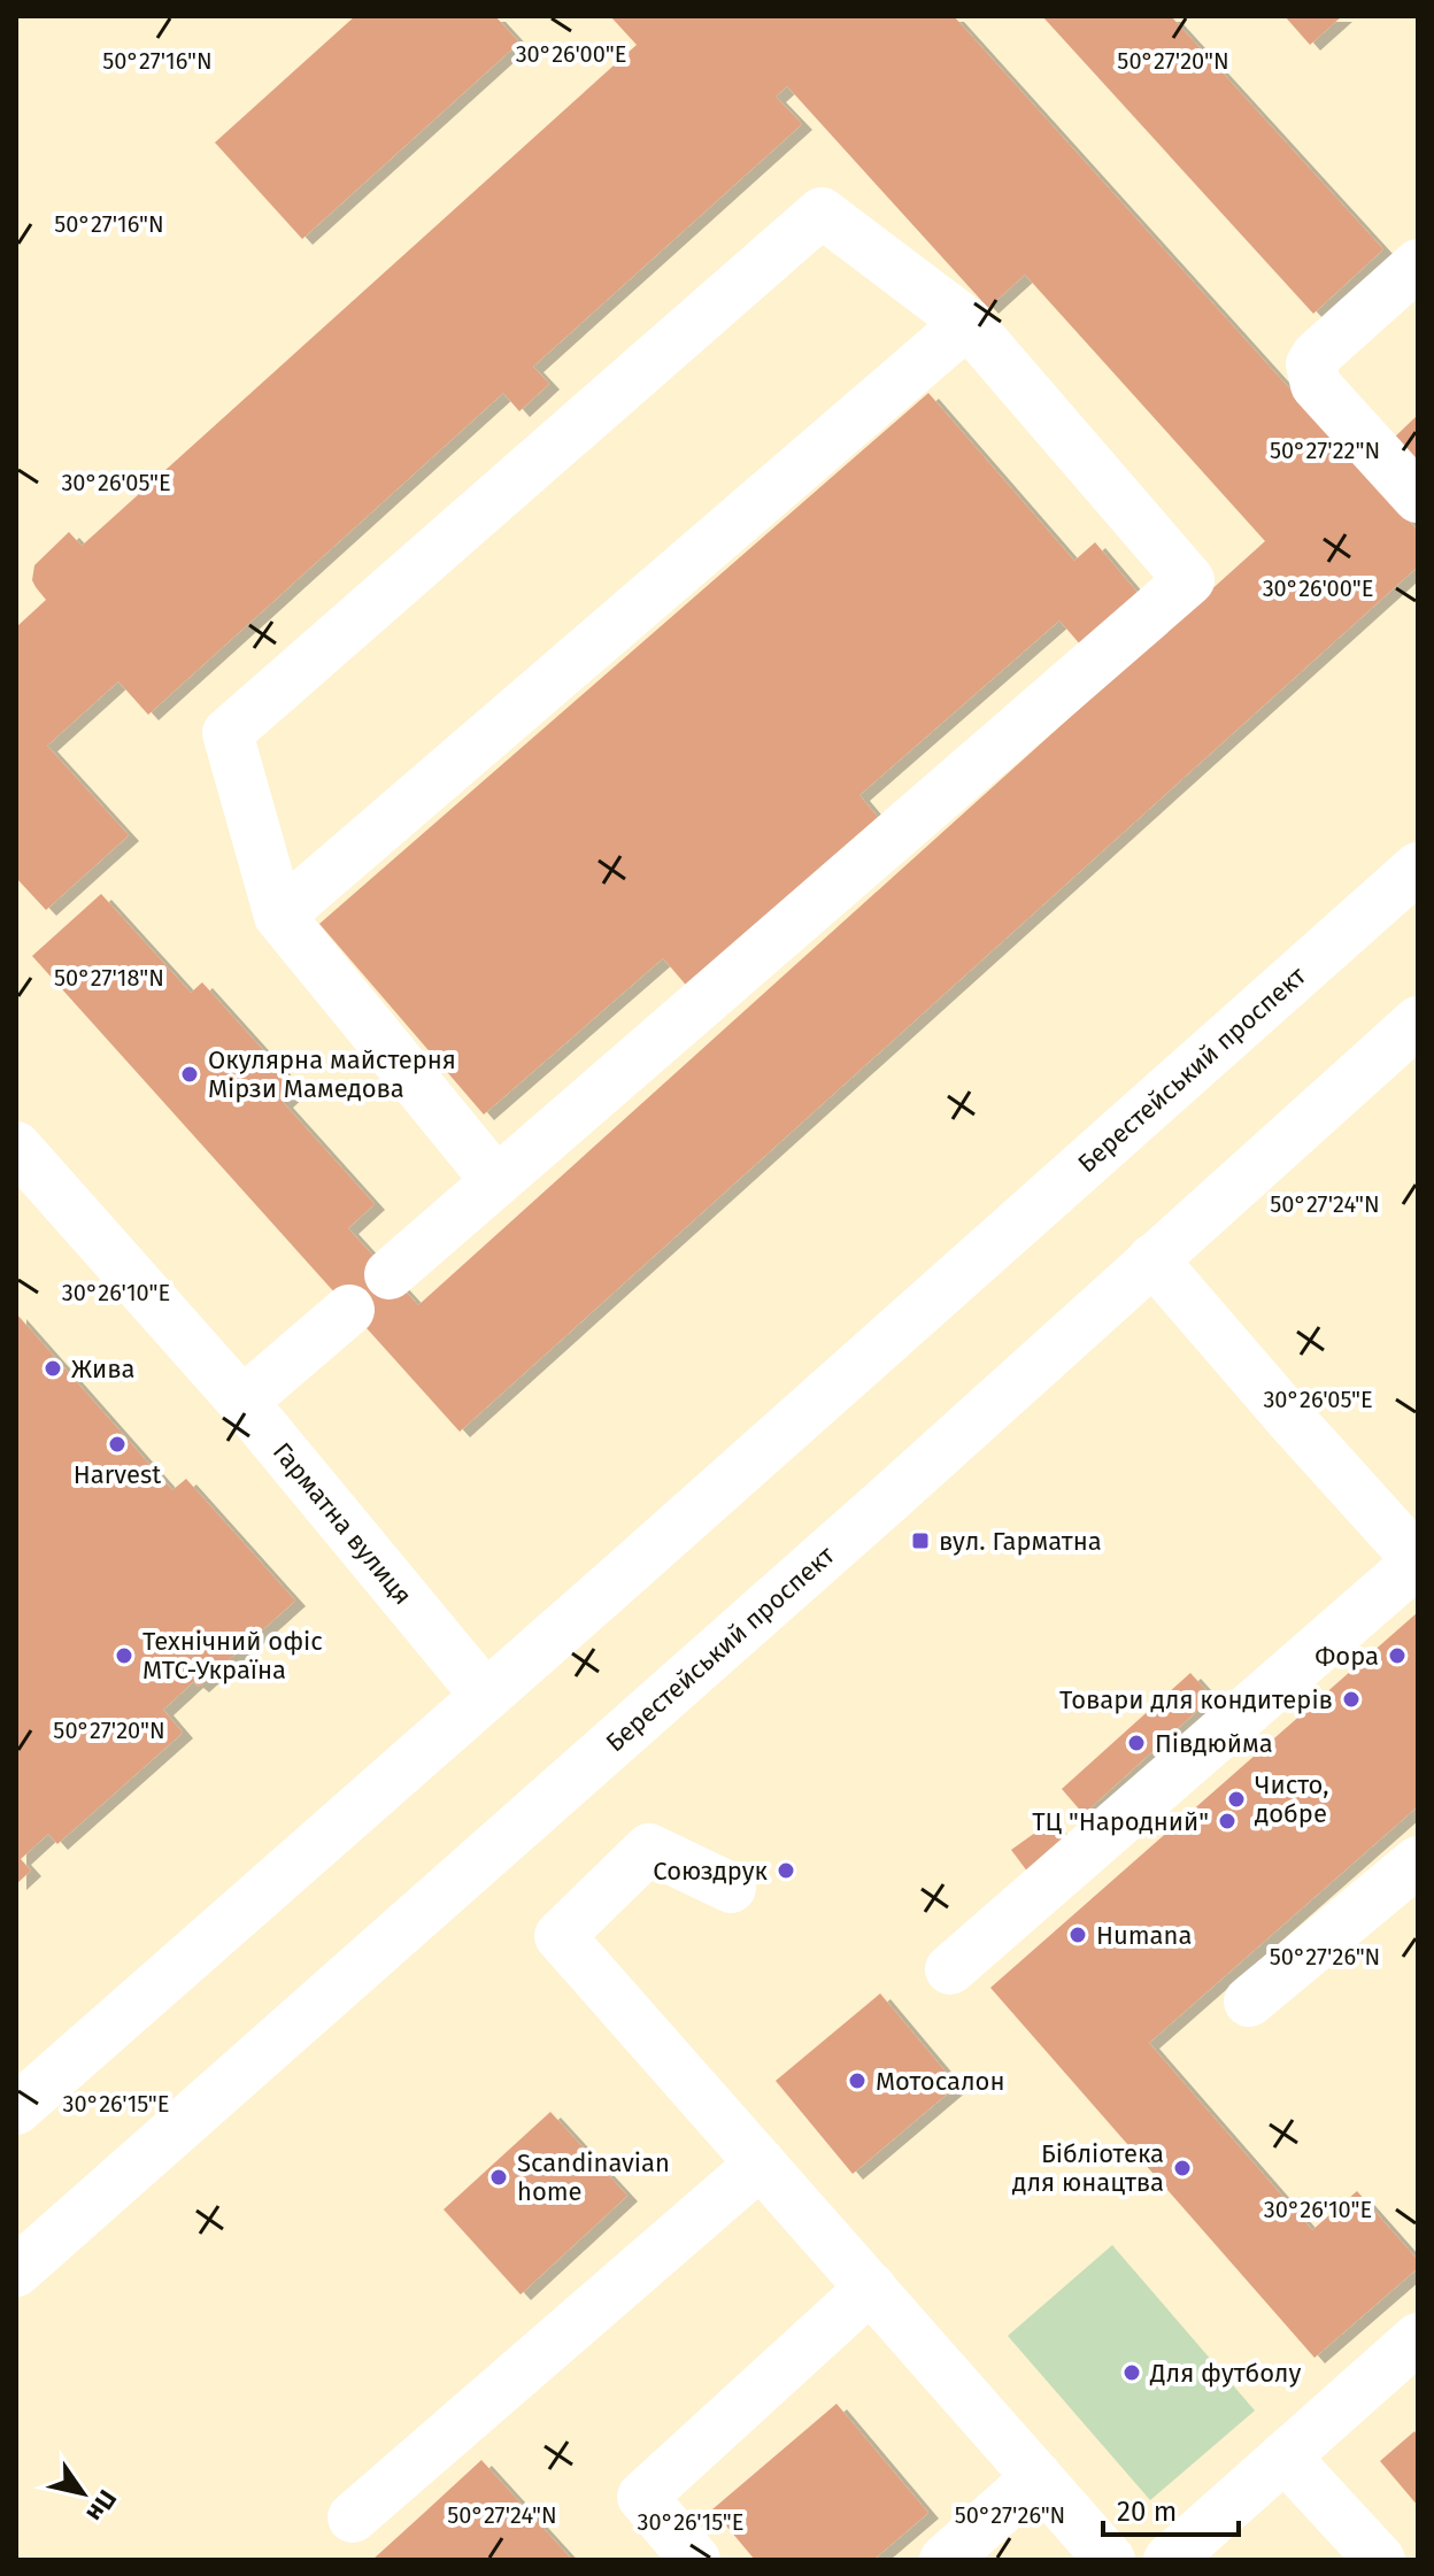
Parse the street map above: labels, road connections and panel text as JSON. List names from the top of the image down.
{
  "streets": {
    "main road": ["Берестейський проспект", "Гарматна вулиця"]
  },
  "crossings": [
    ["Берестейський проспект", "Гарматна вулиця"]
  ],
  "places": {
    "other": [
      "Окулярна майстерня Мірзи Мамедова",
      "Жива",
      "Harvest",
      "Технічний офіс МТС-Україна",
      "Фора",
      "Товари для кондитерів",
      "Півдюйма",
      "Чисто, добре",
      "ТЦ \"Народний\"",
      "Союздрук",
      "Humana",
      "Мотосалон",
      "Бібліотека для юнацтва",
      "Scandinavian home",
      "Для футболу"
    ],
    "transit": ["вул. Гарматна"]
  },
  "scale_bar": "20 m",
  "north": "bottom right",
  "coordinates": [
    "30°26'00\"E",
    "50°27'16\"N",
    "50°27'20\"N",
    "50°27'22\"N",
    "30°26'05\"E",
    "50°27'18\"N",
    "50°27'24\"N",
    "30°26'10\"E",
    "50°27'26\"N",
    "30°26'15\"E"
  ]
}
